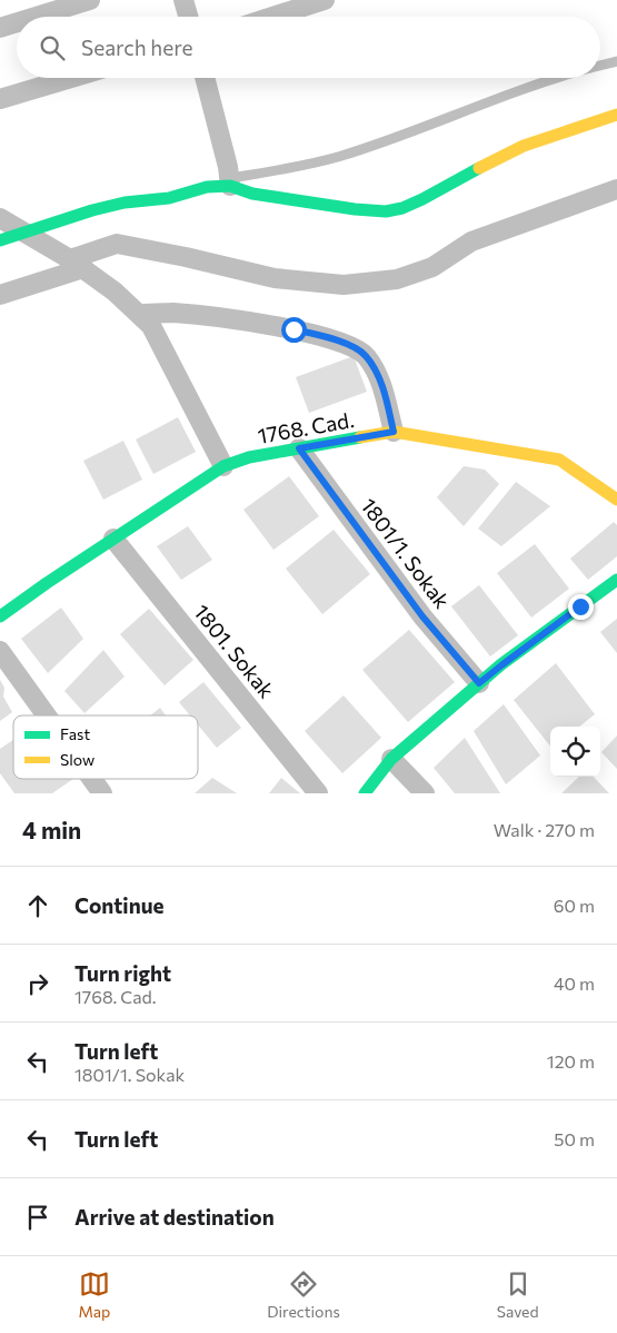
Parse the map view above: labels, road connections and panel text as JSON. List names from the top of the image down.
{
  "streets": {
    "street": ["1768. Cad.", "1801/1. Sokak", "1801. Sokak"]
  },
  "crossings": [
    ["1768. Cad.", "1801/1. Sokak"],
    ["1768. Cad.", "1801. Sokak"]
  ],
  "legend": ["Fast", "Slow"],
  "page": {
    "search": "Search here",
    "heading": ["4 min", "Walk · 270 m"],
    "list": [
      ["Continue", "60 m"],
      ["Turn right", "1768. Cad.", "40 m"],
      ["Turn left", "1801/1. Sokak", "120 m"],
      ["Turn left", "50 m"],
      "Arrive at destination"
    ],
    "nav": ["Map", "Directions", "Saved"]
  }
}
